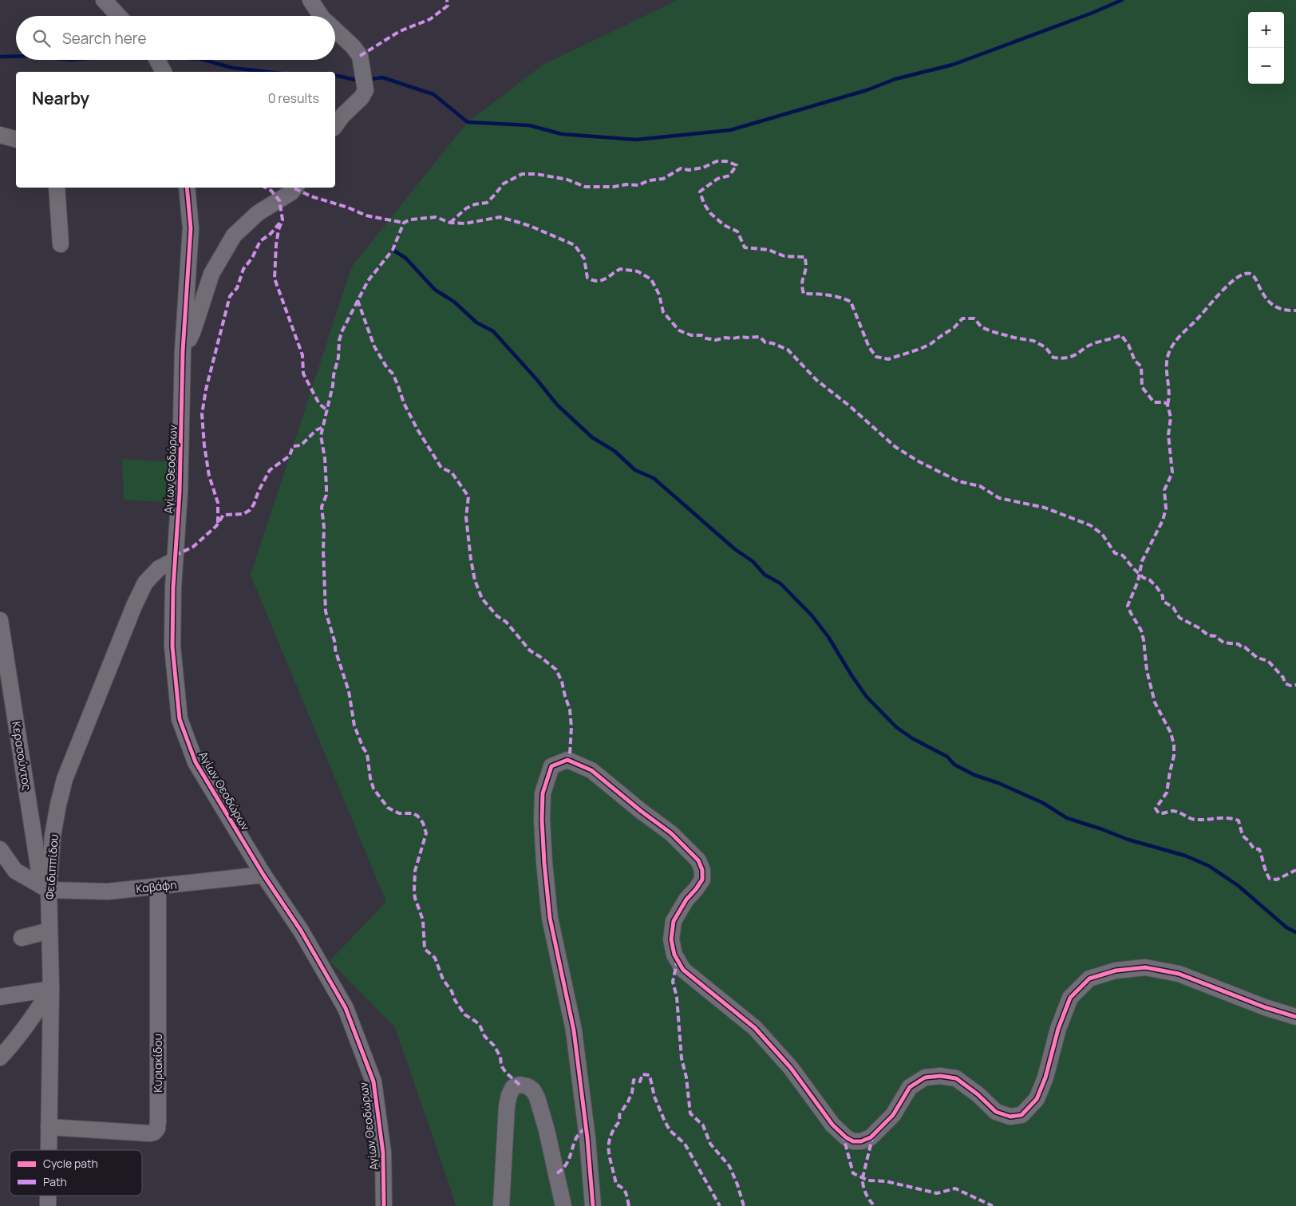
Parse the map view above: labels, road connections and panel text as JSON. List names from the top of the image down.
{
  "streets": {
    "street": [
      "Αγίων Θεοδώρων",
      "Κερασούντος",
      "Φειδιππίδου",
      "Καβάφη",
      "Κυριακίδου"
    ]
  },
  "crossings": [
    ["Αγίων Θεοδώρων", "Φειδιππίδου"],
    ["Αγίων Θεοδώρων", "Καβάφη"],
    ["Κερασούντος", "Φειδιππίδου"],
    ["Κερασούντος", "Καβάφη"],
    ["Φειδιππίδου", "Καβάφη"],
    ["Φειδιππίδου", "Κυριακίδου"],
    ["Καβάφη", "Κυριακίδου"]
  ],
  "legend": ["Cycle path", "Path"],
  "page": {
    "map_buttons": ["+", "−"],
    "search": "Search here",
    "heading": ["Nearby", "0 results"]
  }
}
